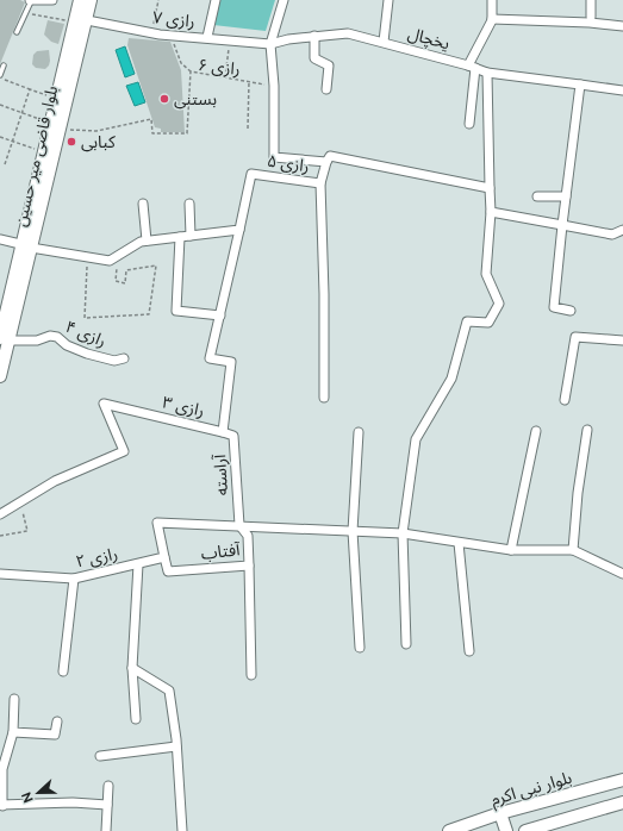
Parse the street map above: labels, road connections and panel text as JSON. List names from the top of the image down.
{
  "streets": {
    "main road": ["بلوار قاضی میر حسین", "بلوار نبی اکرم"],
    "street": [
      "رازی ۷",
      "یخچال",
      "رازی ۵",
      "رازی ۴",
      "رازی ۳",
      "آراسته",
      "آفتاب",
      "رازی ۲"
    ],
    "path": ["رازی ۶"]
  },
  "crossings": [
    ["رازی ۷", "یخچال"],
    ["رازی ۷", "بلوار قاضی میر حسین"],
    ["رازی ۷", "رازی ۵"],
    ["یخچال", "رازی ۵"],
    ["رازی ۶", "بلوار قاضی میر حسین"],
    ["رازی ۶", "رازی ۵"],
    ["بلوار قاضی میر حسین", "رازی ۴"],
    ["رازی ۵", "رازی ۳"],
    ["رازی ۳", "آراسته"],
    ["آراسته", "آفتاب"],
    ["آفتاب", "رازی ۲"]
  ],
  "places": ["بستنی", "کبابی"],
  "north": "left"
}
